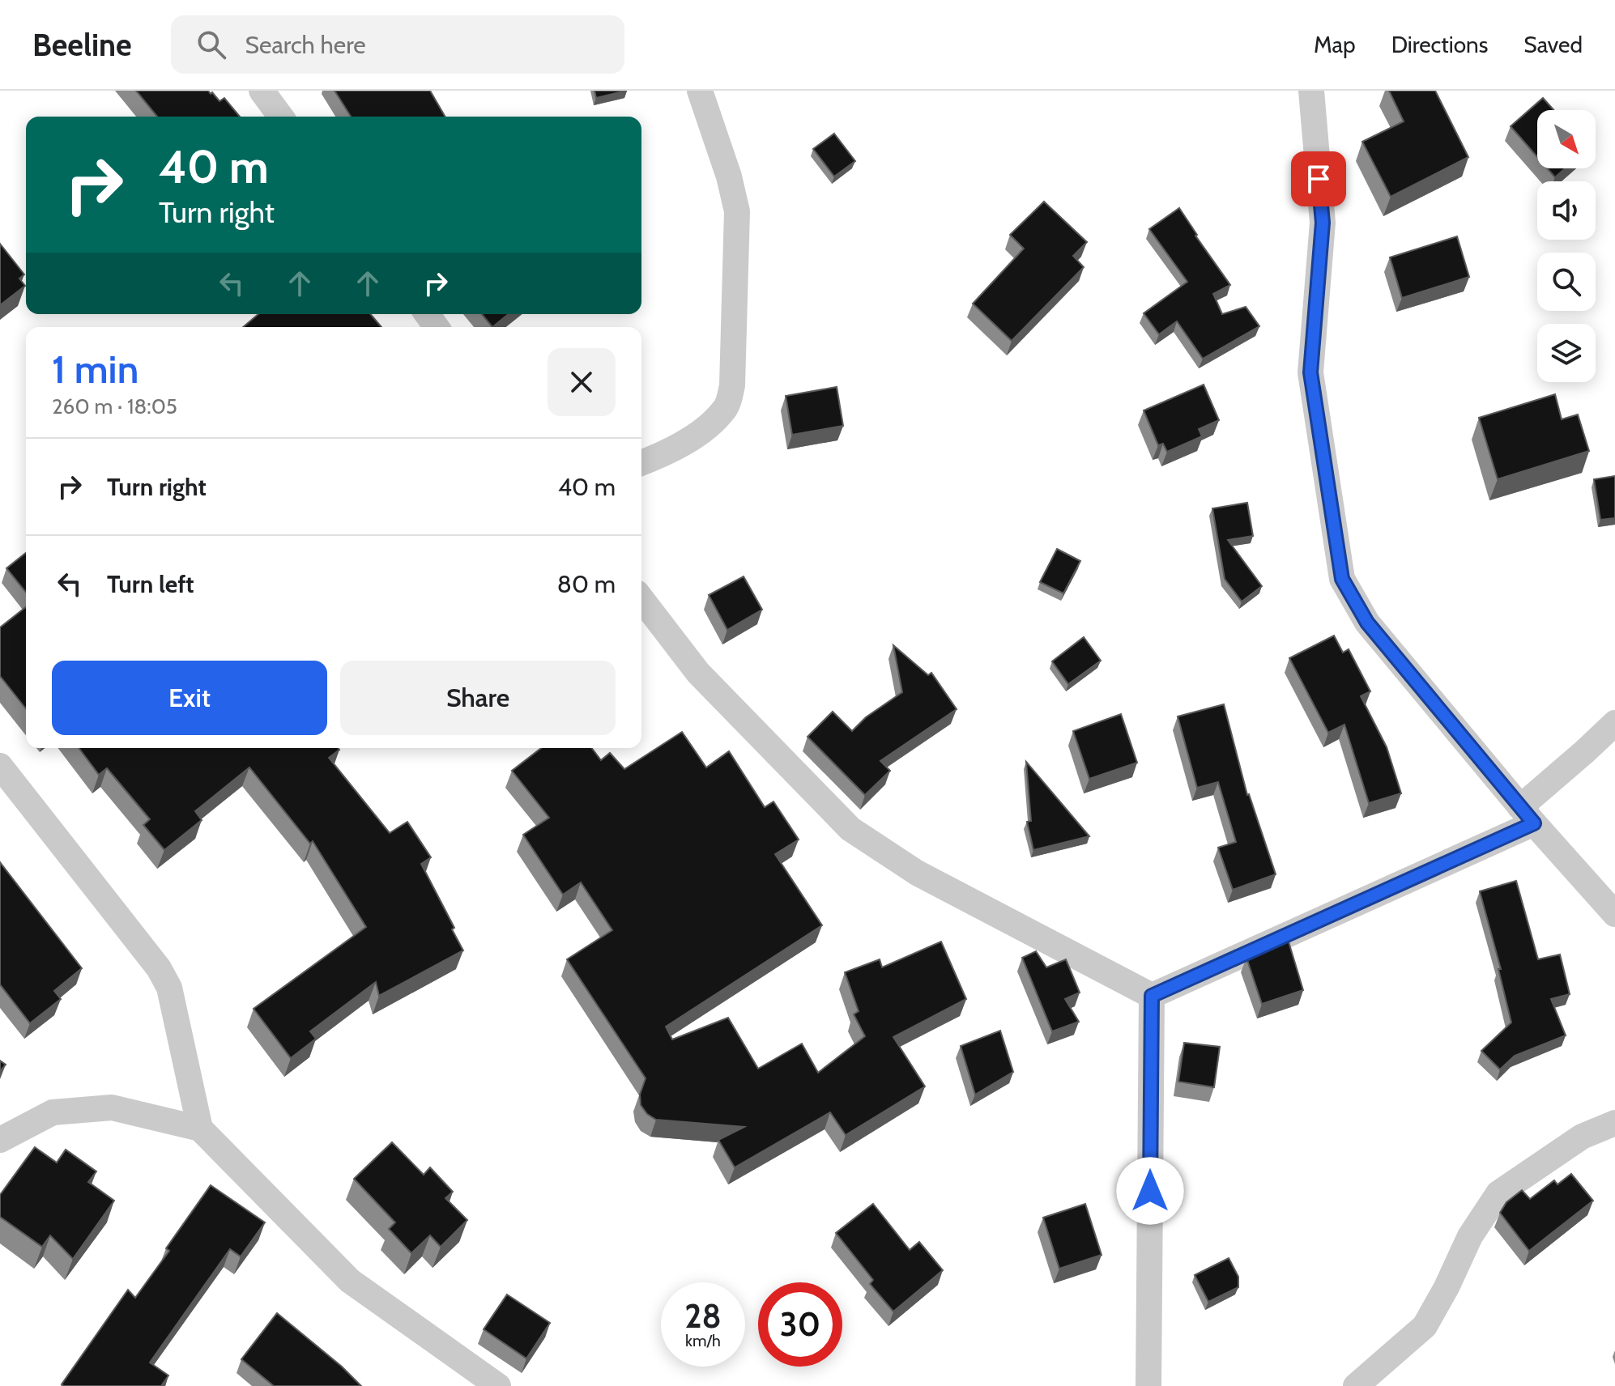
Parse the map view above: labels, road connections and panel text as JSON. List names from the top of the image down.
{
  "north": "bottom right",
  "page": {
    "header": "Beeline",
    "search": "Search here",
    "nav": ["Map", "Directions", "Saved"],
    "turn": ["40 m", "Turn right"],
    "heading": ["1 min", "260 m · 18:05"],
    "list": [
      {
        "name": "Turn right",
        "value": "40 m"
      },
      {
        "name": "Turn left",
        "value": "80 m"
      }
    ],
    "buttons": ["Exit", "Share"],
    "speed": "28 km/h",
    "limit": "30"
  }
}
